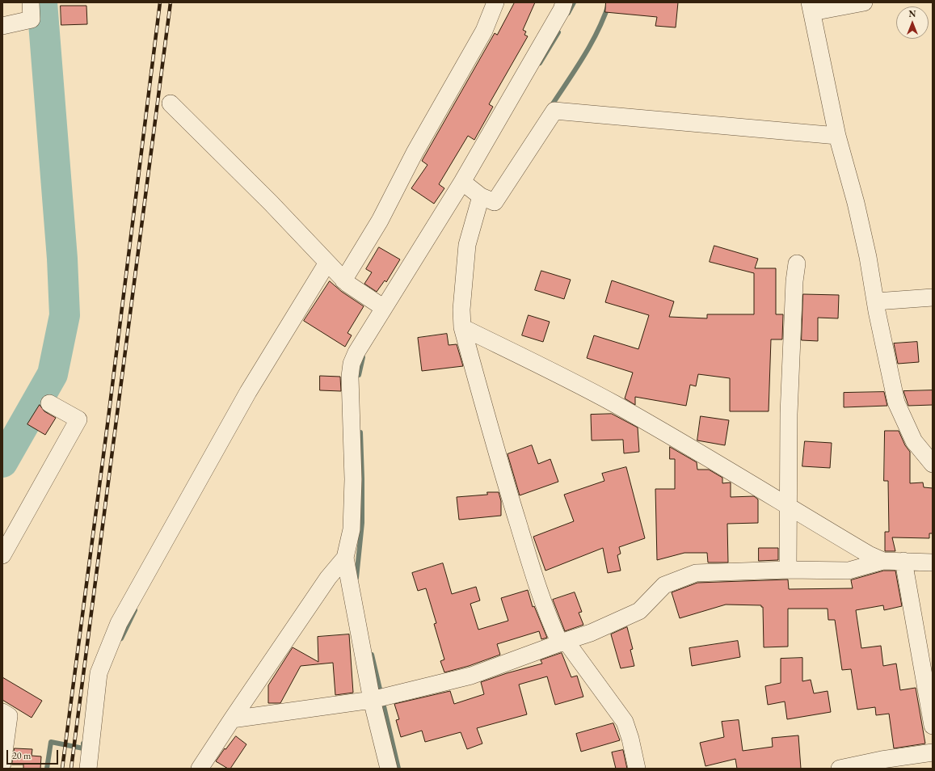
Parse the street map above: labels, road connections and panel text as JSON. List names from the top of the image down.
{
  "scale_bar": "20 m",
  "north": "top"
}
